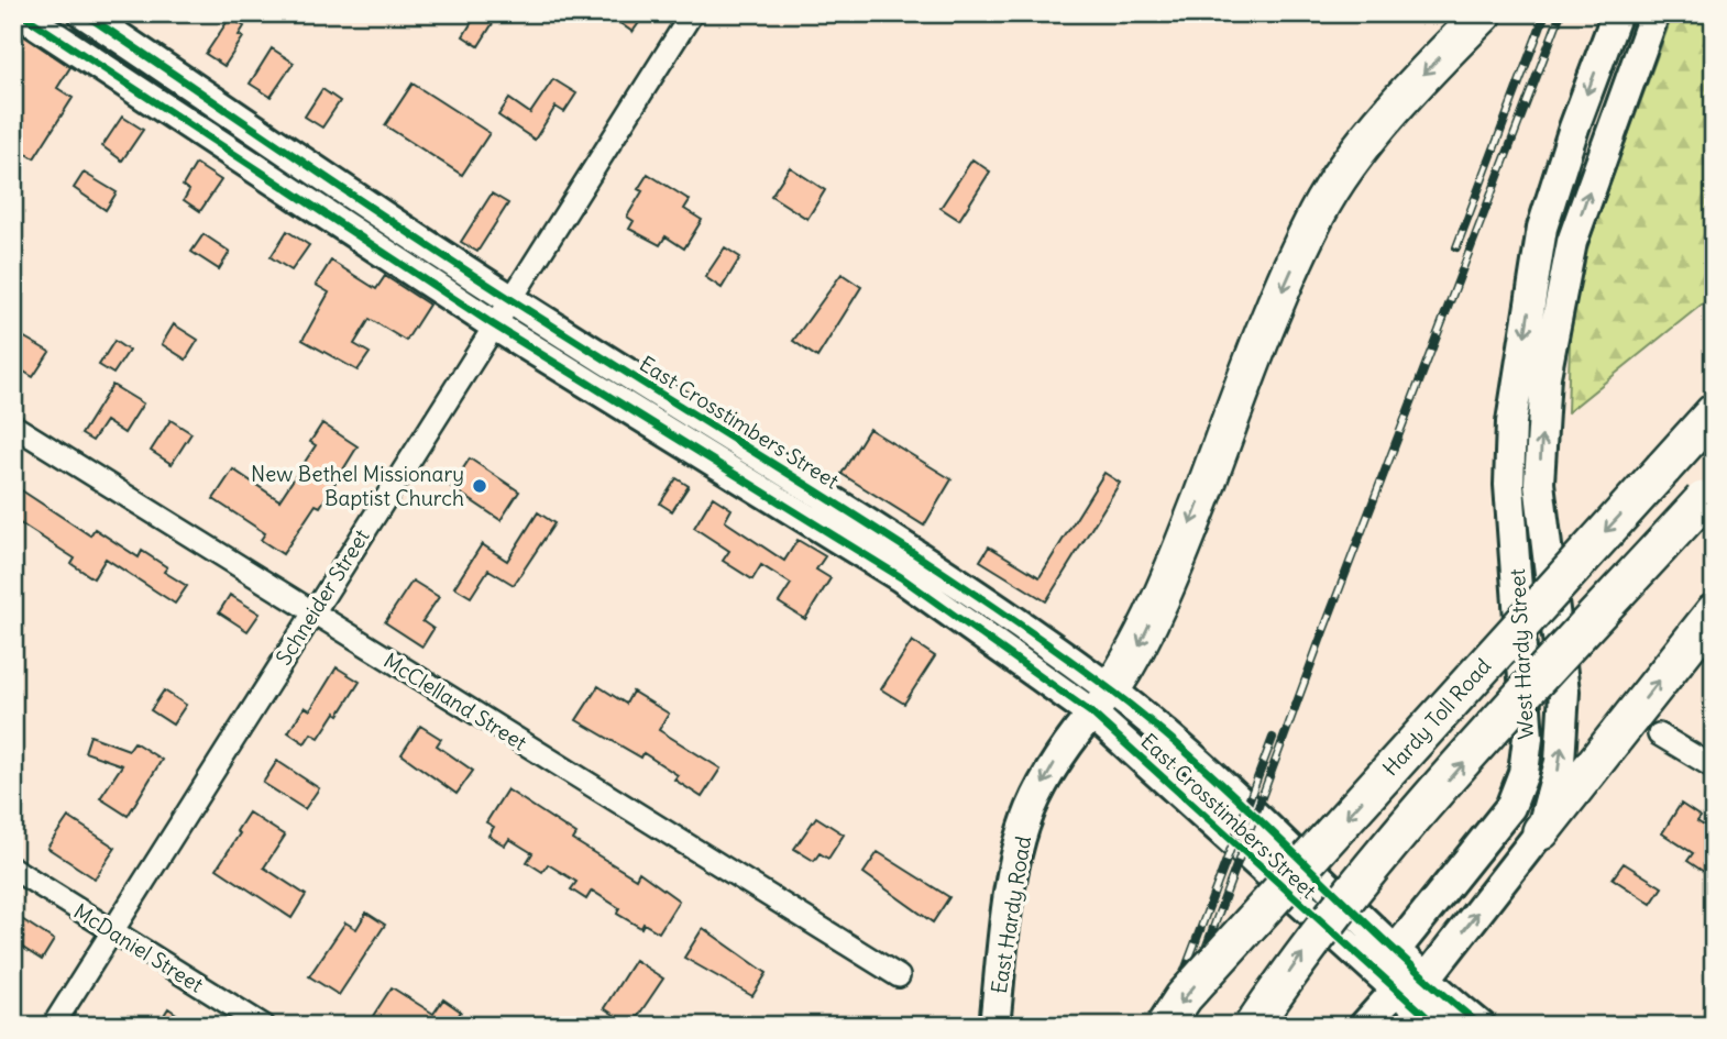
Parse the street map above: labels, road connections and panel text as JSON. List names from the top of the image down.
{
  "streets": {
    "highway": ["Hardy Toll Road"],
    "main road": ["East Crosstimbers Street", "West Hardy Street", "East Hardy Road"],
    "street": ["Schneider Street", "McClelland Street", "McDaniel Street"]
  },
  "crossings": [
    ["East Crosstimbers Street", "Schneider Street"],
    ["East Crosstimbers Street", "West Hardy Street"],
    ["East Crosstimbers Street", "East Hardy Road"],
    ["Schneider Street", "McClelland Street"],
    ["Schneider Street", "McDaniel Street"]
  ],
  "one_way": ["East Hardy Road"],
  "places": ["New Bethel Missionary Baptist Church"]
}
